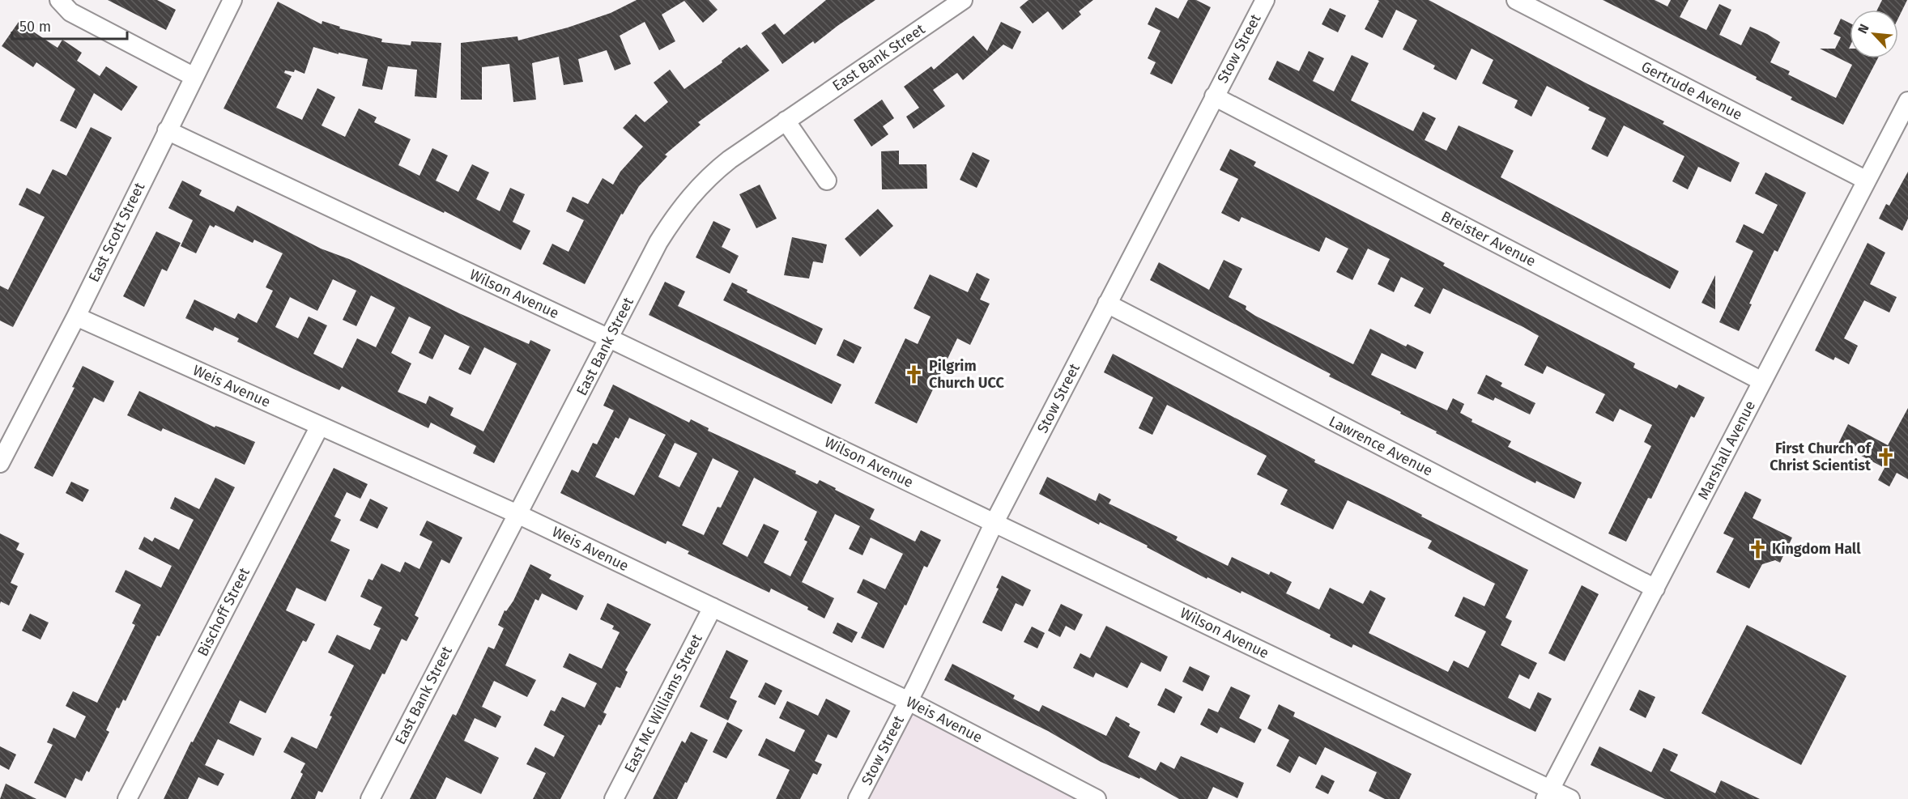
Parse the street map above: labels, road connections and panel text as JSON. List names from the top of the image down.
{
  "streets": {
    "street": [
      "Stow Street",
      "East Bank Street",
      "Gertrude Avenue",
      "East Scott Street",
      "Breister Avenue",
      "Wilson Avenue",
      "Weis Avenue",
      "Lawrence Avenue",
      "Marshall Avenue",
      "Bischoff Street",
      "East Mc Williams Street"
    ]
  },
  "crossings": [
    ["Stow Street", "Breister Avenue"],
    ["Stow Street", "Wilson Avenue"],
    ["Stow Street", "Weis Avenue"],
    ["Stow Street", "Lawrence Avenue"],
    ["East Bank Street", "Wilson Avenue"],
    ["East Bank Street", "Weis Avenue"],
    ["Gertrude Avenue", "Marshall Avenue"],
    ["East Scott Street", "Wilson Avenue"],
    ["East Scott Street", "Weis Avenue"],
    ["Breister Avenue", "Marshall Avenue"],
    ["Wilson Avenue", "Marshall Avenue"],
    ["Weis Avenue", "Bischoff Street"],
    ["Weis Avenue", "East Mc Williams Street"],
    ["Lawrence Avenue", "Marshall Avenue"]
  ],
  "places": {
    "church": ["Pilgrim Church UCC", "First Church of Christ Scientist", "Kingdom Hall"]
  },
  "scale_bar": "50 m",
  "north": "top left"
}
